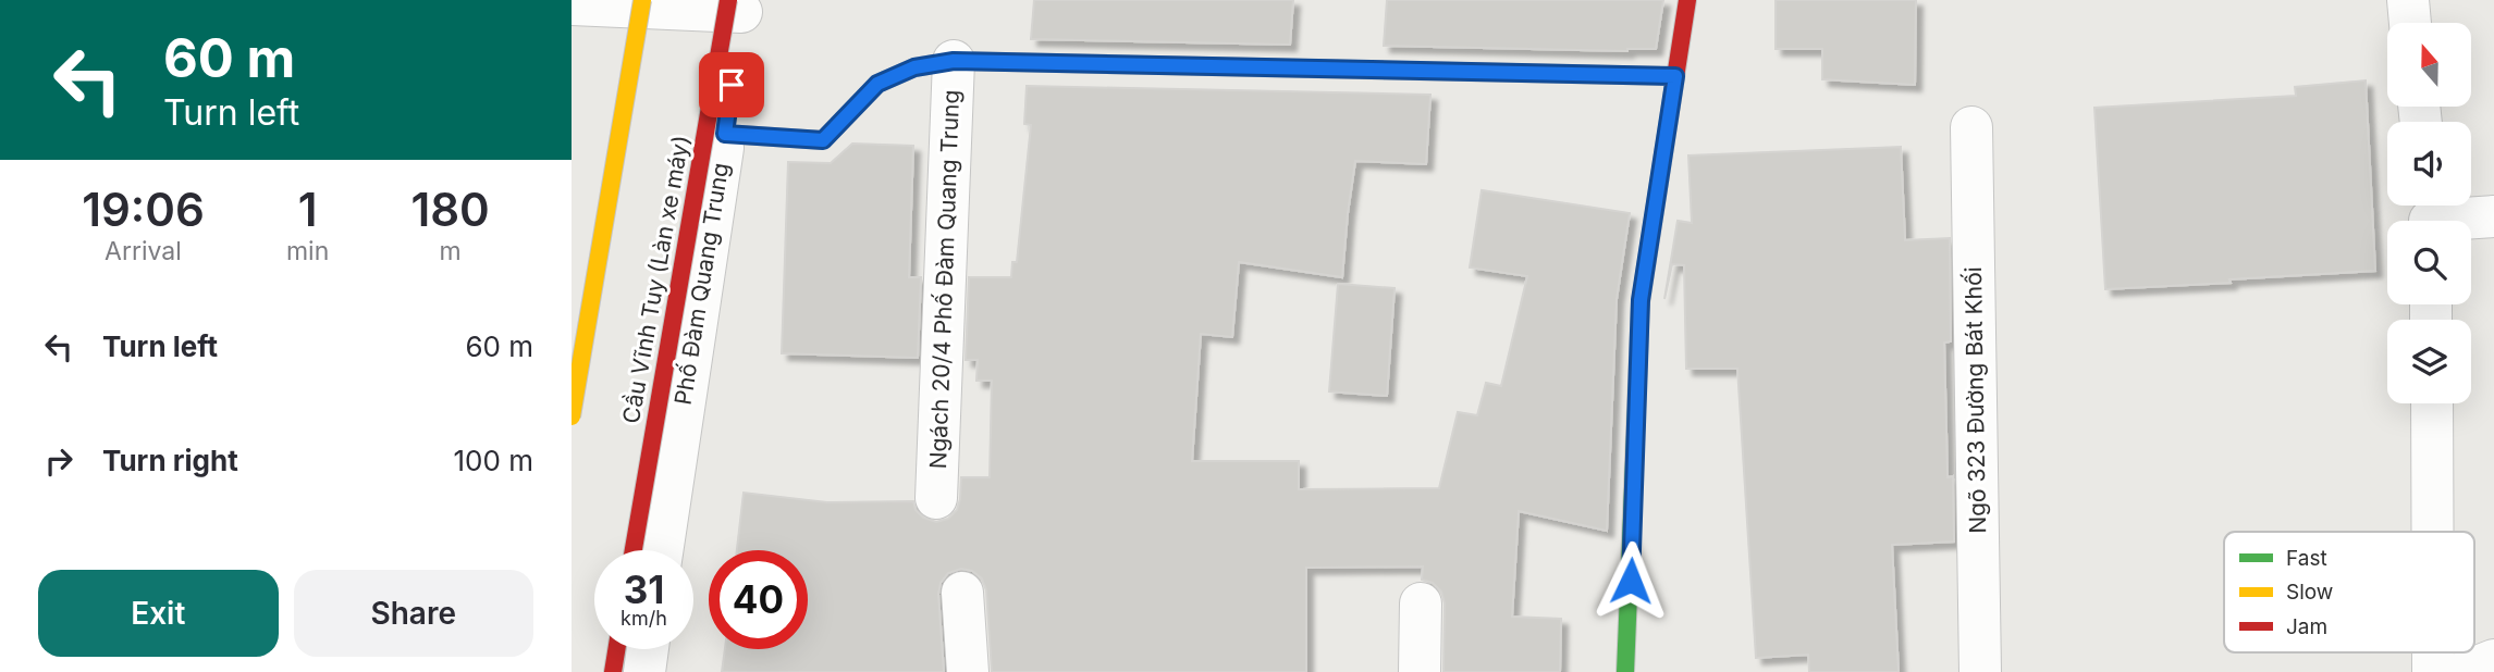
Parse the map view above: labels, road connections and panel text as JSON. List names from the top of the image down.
{
  "streets": {
    "main road": ["Cầu Vĩnh Tuy (Làn xe máy)"],
    "street": ["Ngách 20/4 Phố Đàm Quang Trung", "Phố Đàm Quang Trung", "Ngõ 323 Đường Bát Khối"]
  },
  "crossings": [
    ["Cầu Vĩnh Tuy (Làn xe máy)", "Phố Đàm Quang Trung"]
  ],
  "legend": ["Fast", "Slow", "Jam"],
  "north": "top",
  "page": {
    "turn": ["60 m", "Turn left"],
    "eta": [
      "19:06",
      "Arrival",
      "1",
      "min",
      "180",
      "m"
    ],
    "list": [
      {
        "name": "Turn left",
        "value": "60 m"
      },
      {
        "name": "Turn right",
        "value": "100 m"
      }
    ],
    "speed": "31 km/h",
    "limit": "40",
    "buttons": ["Exit", "Share"]
  }
}
